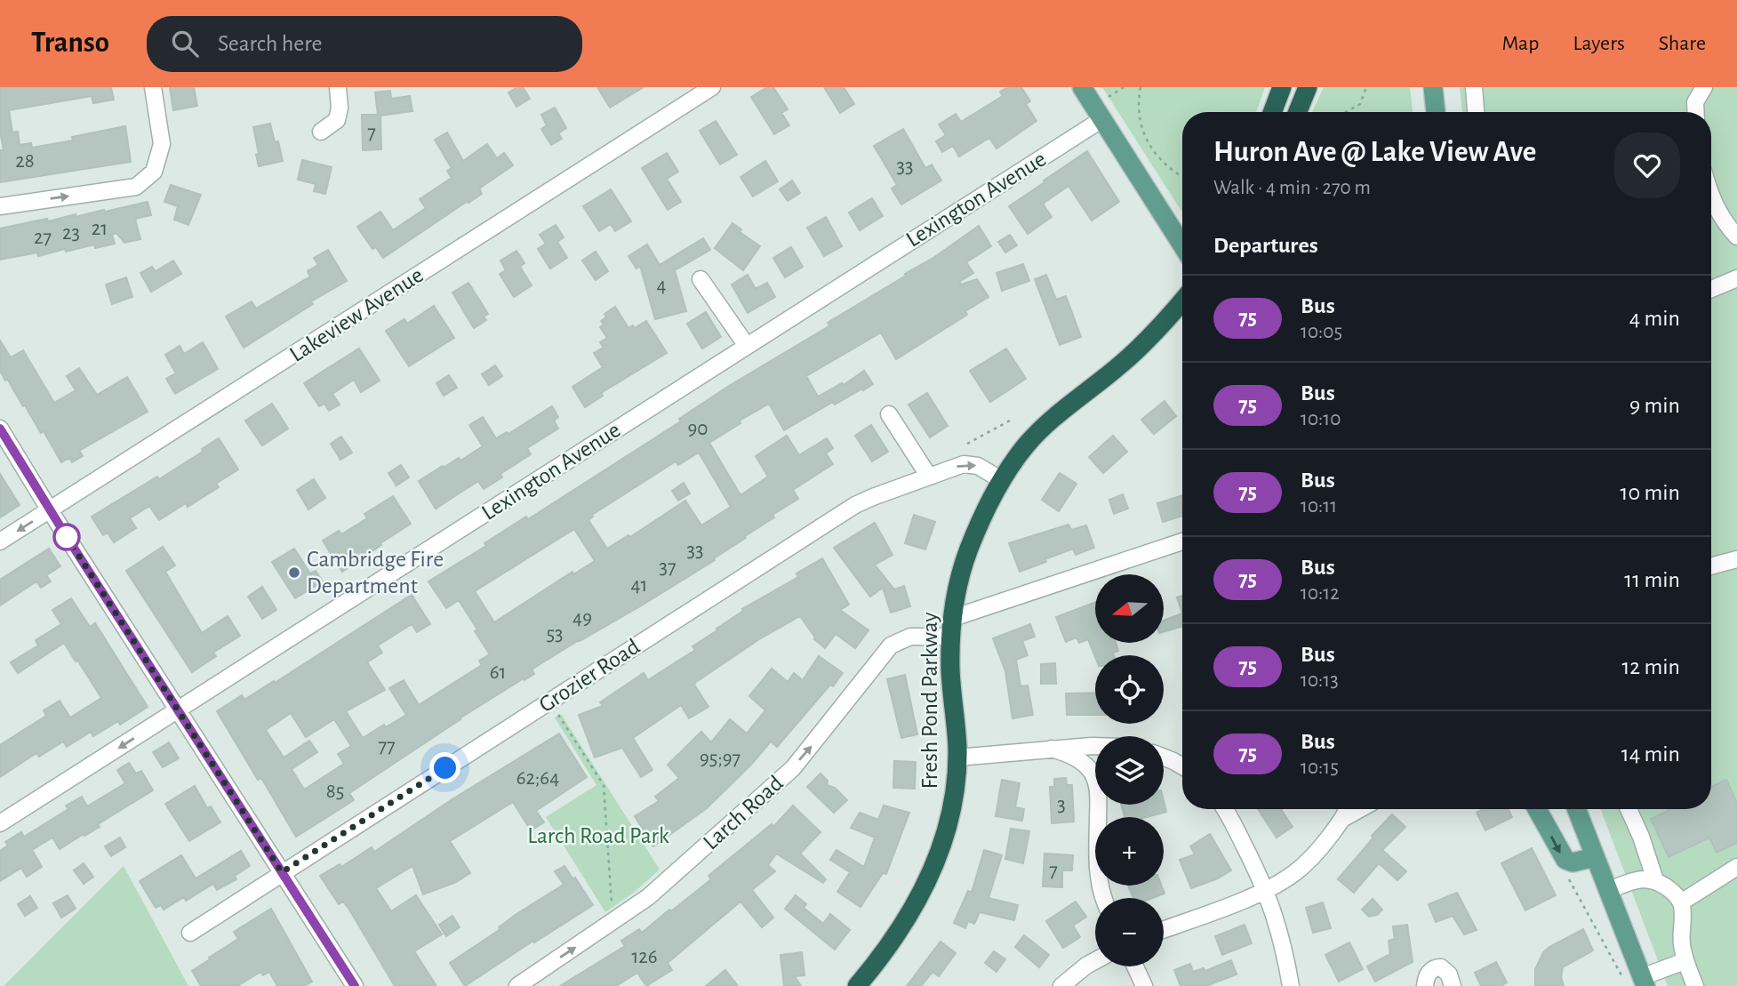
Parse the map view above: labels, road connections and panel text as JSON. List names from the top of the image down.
{
  "streets": {
    "highway": ["Fresh Pond Parkway"],
    "street": [
      "Lexington Avenue",
      "Lakeview Avenue",
      "Grozier Road",
      "Larch Road"
    ]
  },
  "crossings": [
    ["Grozier Road", "Fresh Pond Parkway"],
    ["Fresh Pond Parkway", "Larch Road"]
  ],
  "one_way": ["Larch Road"],
  "parks": ["Larch Road Park"],
  "places": ["Cambridge Fire Department"],
  "lines": ["bus line 75"],
  "house_numbers": [
    "7",
    "28",
    "33",
    "21",
    "23",
    "27",
    "4",
    "90",
    "33",
    "37",
    "41",
    "49",
    "53",
    "61",
    "77",
    "95;97",
    "62;64",
    "85",
    "3",
    "7",
    "126"
  ],
  "north": "left",
  "page": {
    "header": "Transo",
    "search": "Search here",
    "nav": ["Map", "Layers", "Share"],
    "heading": [
      ["Huron Ave @ Lake View Ave", "Walk · 4 min · 270 m"],
      "Departures"
    ],
    "list": [
      {
        "mark": "75",
        "name": "Bus",
        "note": "10:05",
        "value": "4 min"
      },
      {
        "mark": "75",
        "name": "Bus",
        "note": "10:10",
        "value": "9 min"
      },
      {
        "mark": "75",
        "name": "Bus",
        "note": "10:11",
        "value": "10 min"
      },
      {
        "mark": "75",
        "name": "Bus",
        "note": "10:12",
        "value": "11 min"
      },
      {
        "mark": "75",
        "name": "Bus",
        "note": "10:13",
        "value": "12 min"
      },
      {
        "mark": "75",
        "name": "Bus",
        "note": "10:15",
        "value": "14 min"
      }
    ],
    "map_buttons": ["+", "−"]
  }
}
